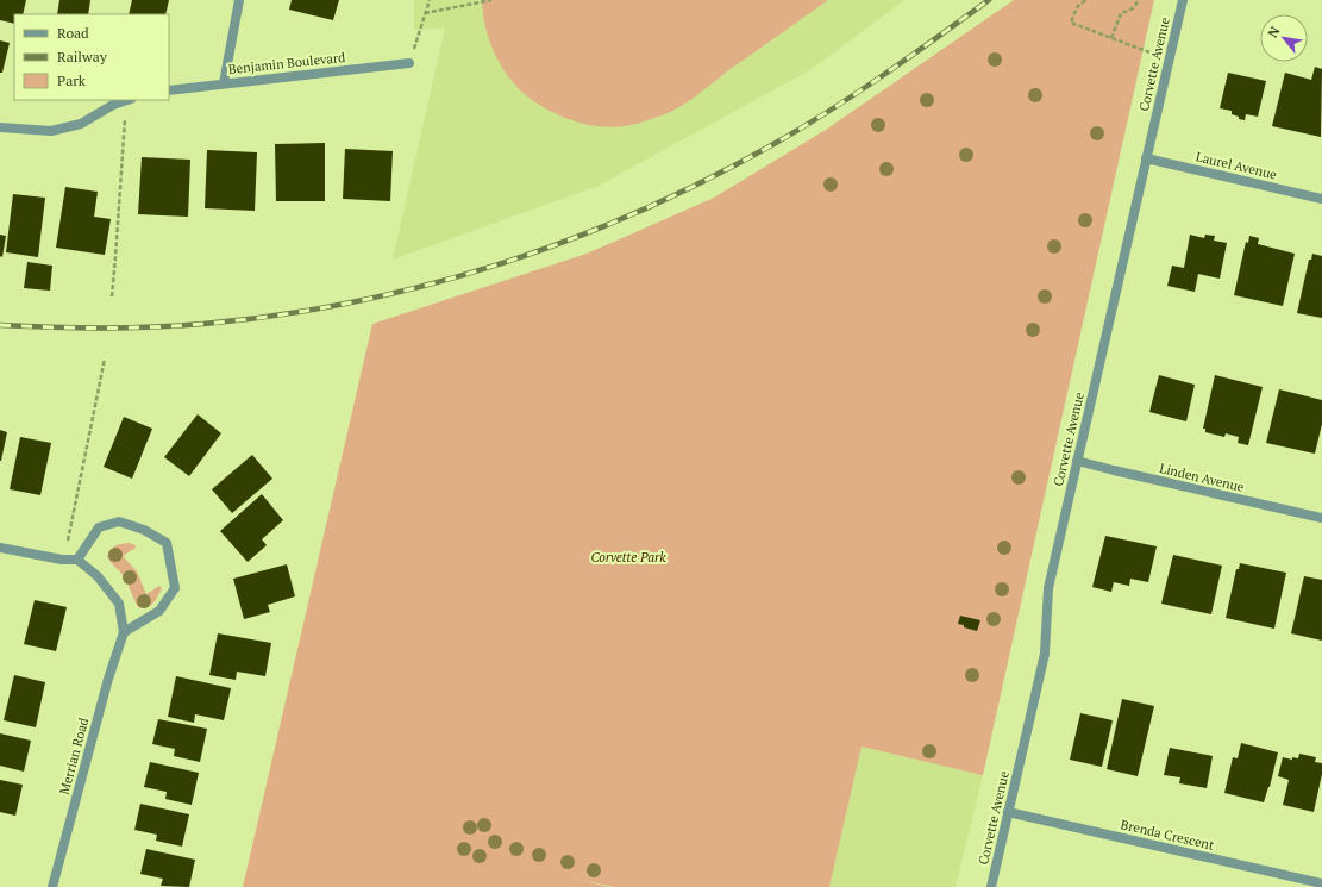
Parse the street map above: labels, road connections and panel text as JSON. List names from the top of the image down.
{
  "streets": {
    "street": [
      "Benjamin Boulevard",
      "Corvette Avenue",
      "Laurel Avenue",
      "Linden Avenue",
      "Merrian Road",
      "Brenda Crescent"
    ]
  },
  "crossings": [
    ["Corvette Avenue", "Laurel Avenue"],
    ["Corvette Avenue", "Linden Avenue"],
    ["Corvette Avenue", "Brenda Crescent"]
  ],
  "parks": ["Corvette Park"],
  "legend": ["Road", "Railway", "Park"],
  "north": "top left"
}
